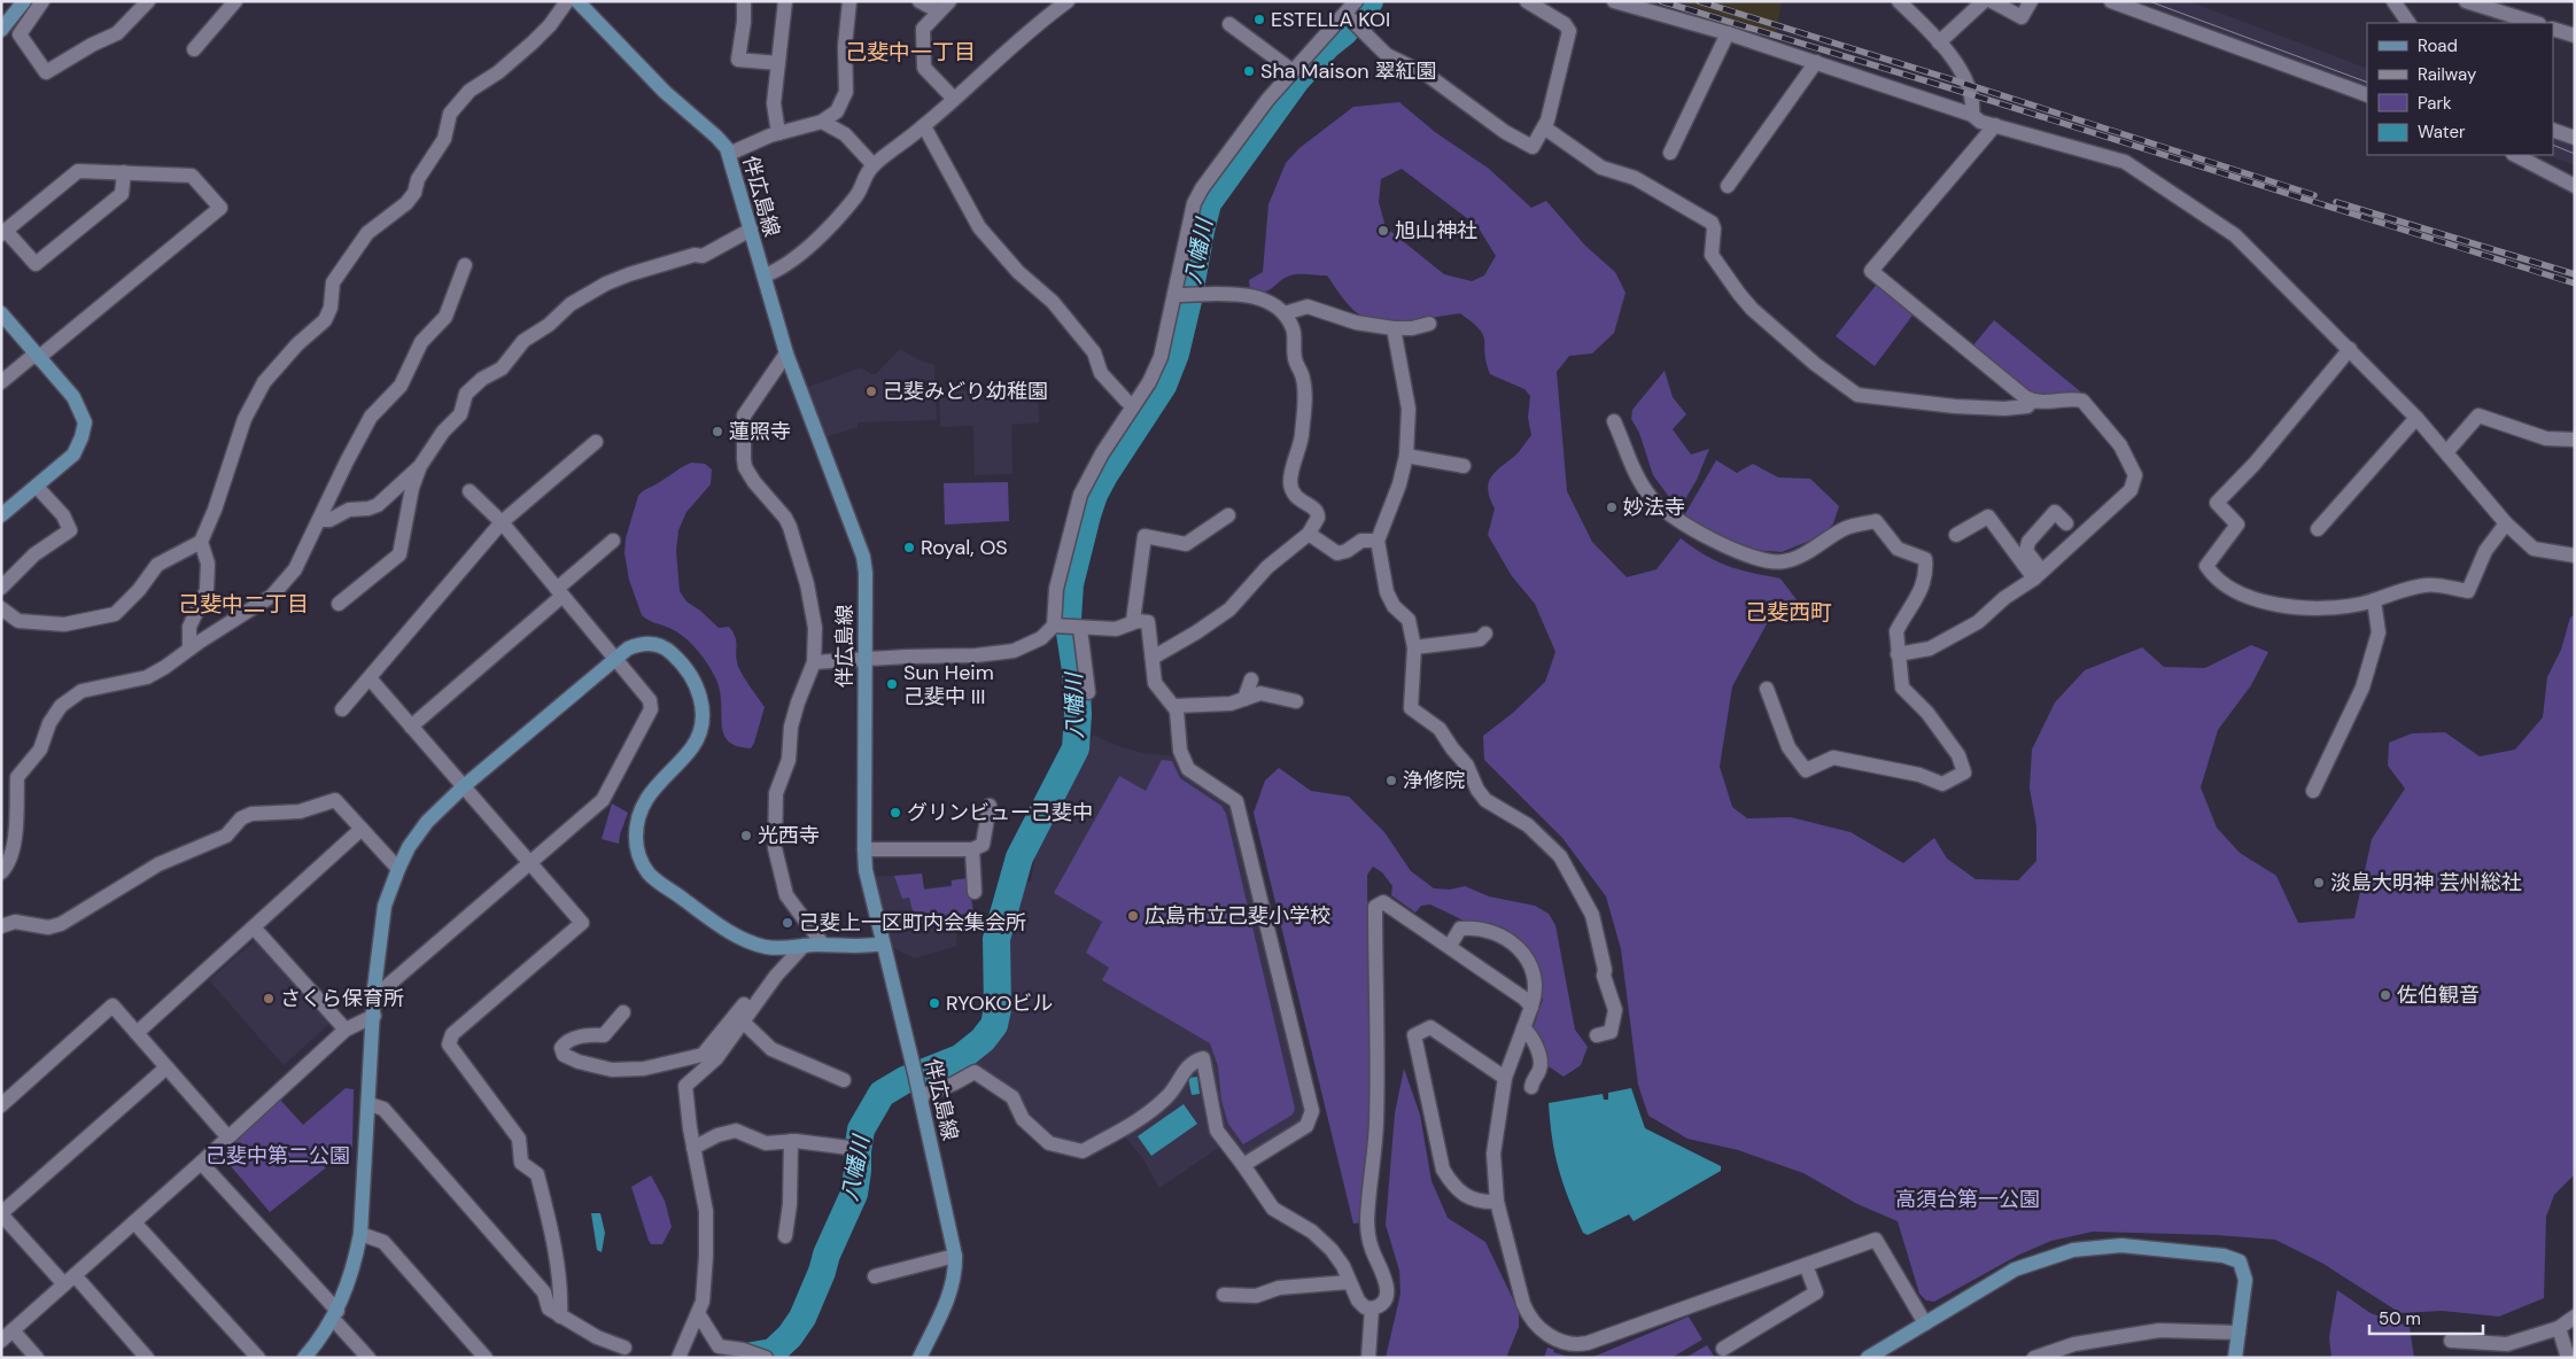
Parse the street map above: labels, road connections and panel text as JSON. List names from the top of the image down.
{
  "streets": {
    "street": ["伴広島線"]
  },
  "districts": ["己斐中一丁目", "己斐中二丁目", "己斐西町"],
  "water": ["八幡川"],
  "parks": ["己斐中第二公園", "高須台第一公園"],
  "places": [
    "ESTELLA KOI",
    "Sha Maison 翠紅園",
    "旭山神社",
    "己斐みどり幼稚園",
    "蓮照寺",
    "妙法寺",
    "Royal, OS",
    "Sun Heim 己斐中 III",
    "浄修院",
    "グリンビュー己斐中",
    "光西寺",
    "淡島大明神 芸州総社",
    "広島市立己斐小学校",
    "己斐上一区町内会集会所",
    "佐伯観音",
    "さくら保育所",
    "RYOKOビル"
  ],
  "legend": [
    "Road",
    "Railway",
    "Park",
    "Water"
  ],
  "scale_bar": "50 m"
}
